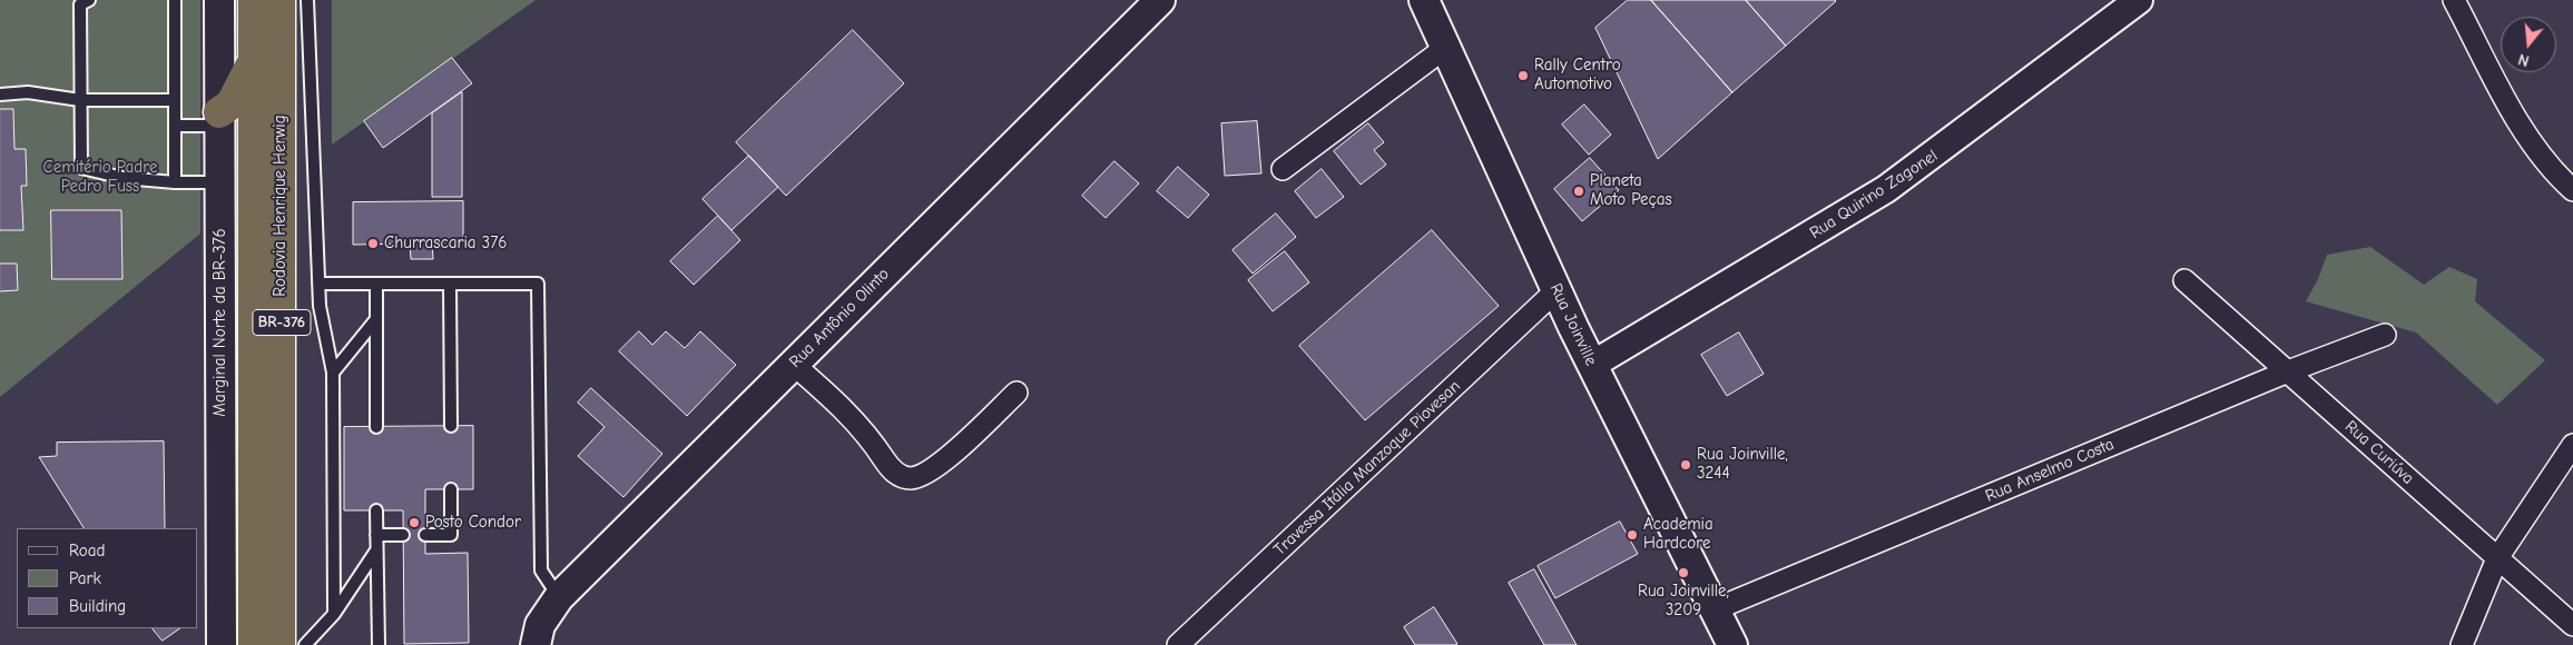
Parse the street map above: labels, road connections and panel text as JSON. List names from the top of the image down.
{
  "streets": {
    "highway": ["Rodovia Henrique Herwig", "BR-376"],
    "main road": ["Rua Antônio Olinto", "Marginal Norte da BR-376", "Rua Joinville"],
    "street": [
      "Rua Quirino Zagonel",
      "Rua Curiúva",
      "Travessa Itália Manzoque Piovesan",
      "Rua Anselmo Costa"
    ]
  },
  "crossings": [
    ["Rua Quirino Zagonel", "Rua Joinville"],
    ["Rua Joinville", "Travessa Itália Manzoque Piovesan"],
    ["Rua Joinville", "Rua Anselmo Costa"],
    ["Rua Curiúva", "Rua Anselmo Costa"]
  ],
  "parks": ["Cemitério Padre Pedro Fuss"],
  "places": [
    "Rally Centro Automotivo",
    "Planeta Moto Peças",
    "Churrascaria 376",
    "Rua Joinville, 3244",
    "Posto Condor",
    "Academia Hardcore",
    "Rua Joinville, 3209"
  ],
  "legend": ["Road", "Park", "Building"],
  "north": "bottom"
}
